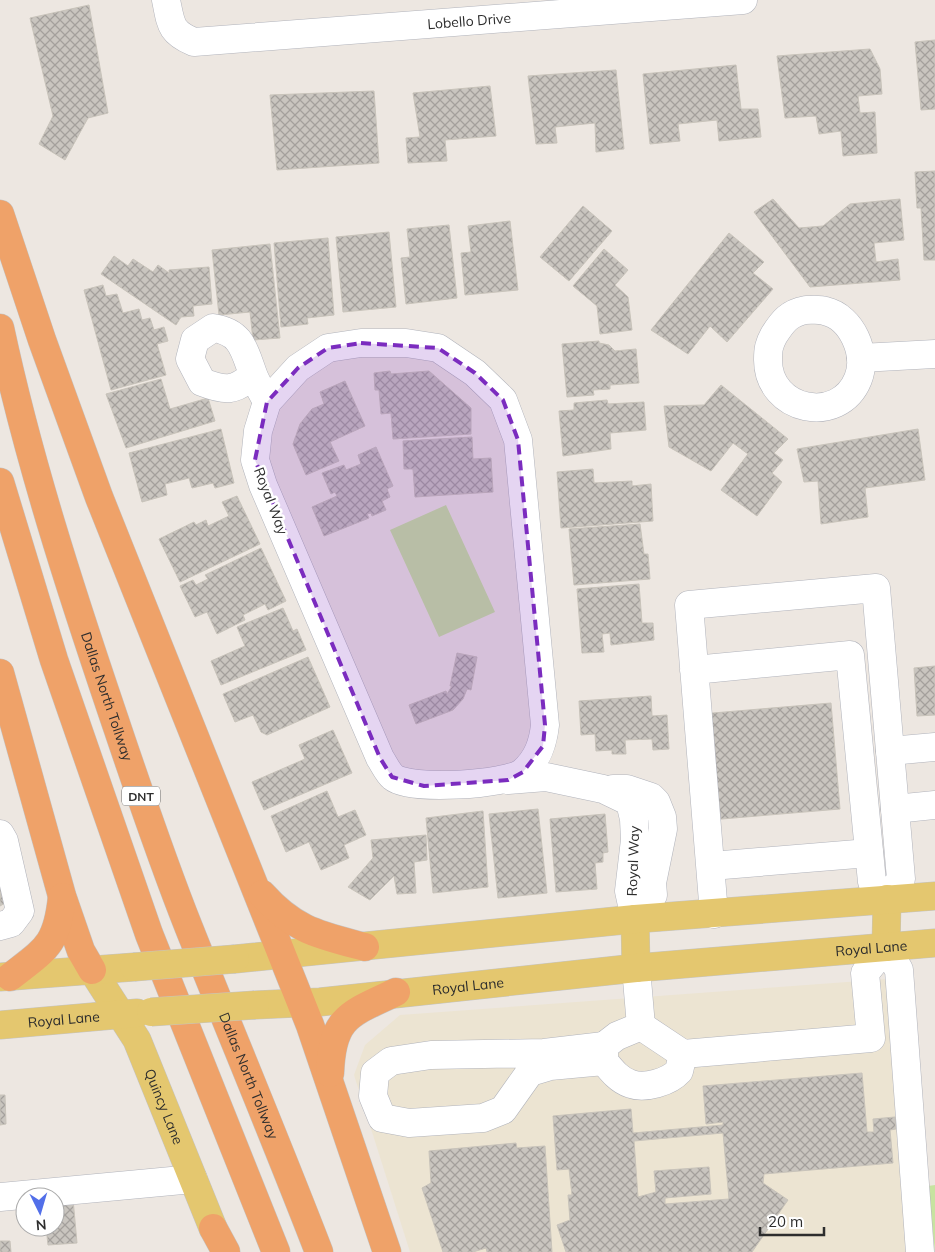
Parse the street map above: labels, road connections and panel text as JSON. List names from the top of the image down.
{
  "streets": {
    "highway": ["Dallas North Tollway", "DNT"],
    "main road": ["Royal Lane", "Quincy Lane"],
    "street": ["Lobello Drive", "Royal Way"]
  },
  "crossings": [
    ["Royal Lane", "Quincy Lane"]
  ],
  "scale_bar": "20 m",
  "north": "bottom"
}
